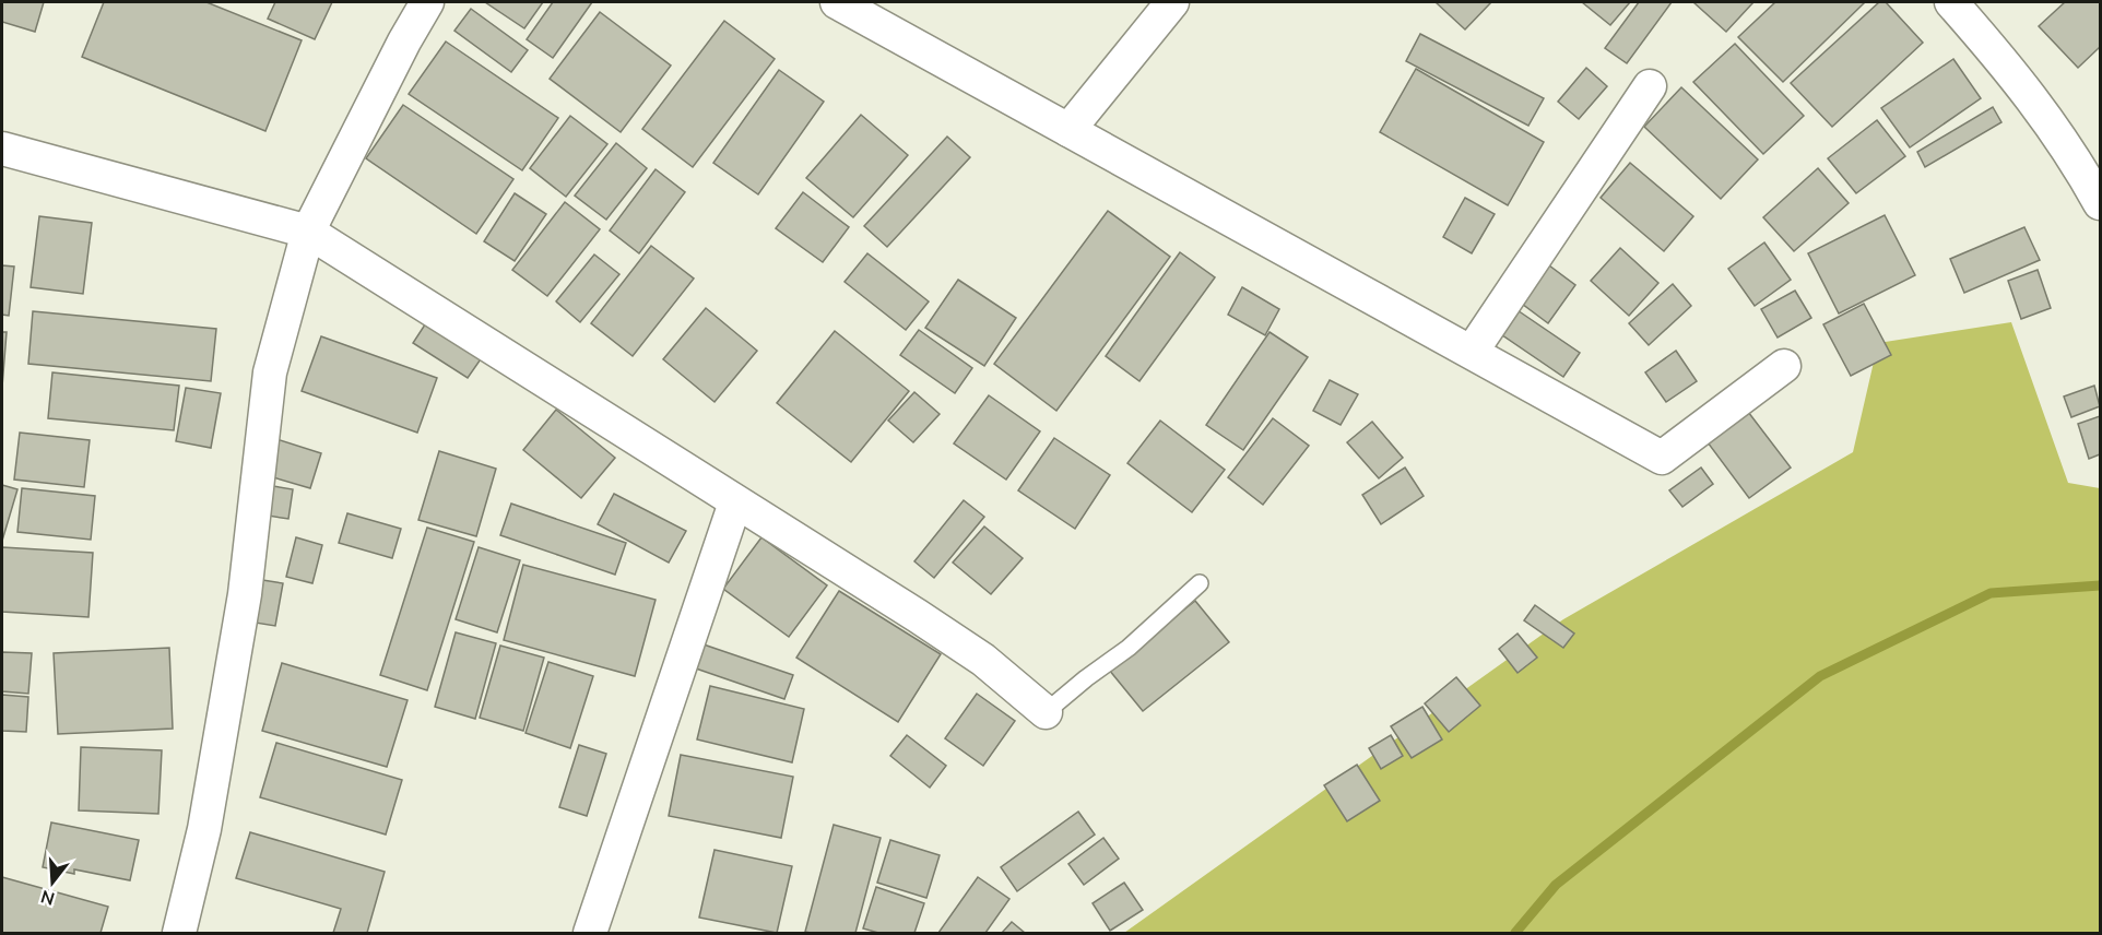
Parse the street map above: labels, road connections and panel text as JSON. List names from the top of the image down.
{
  "north": "bottom"
}
